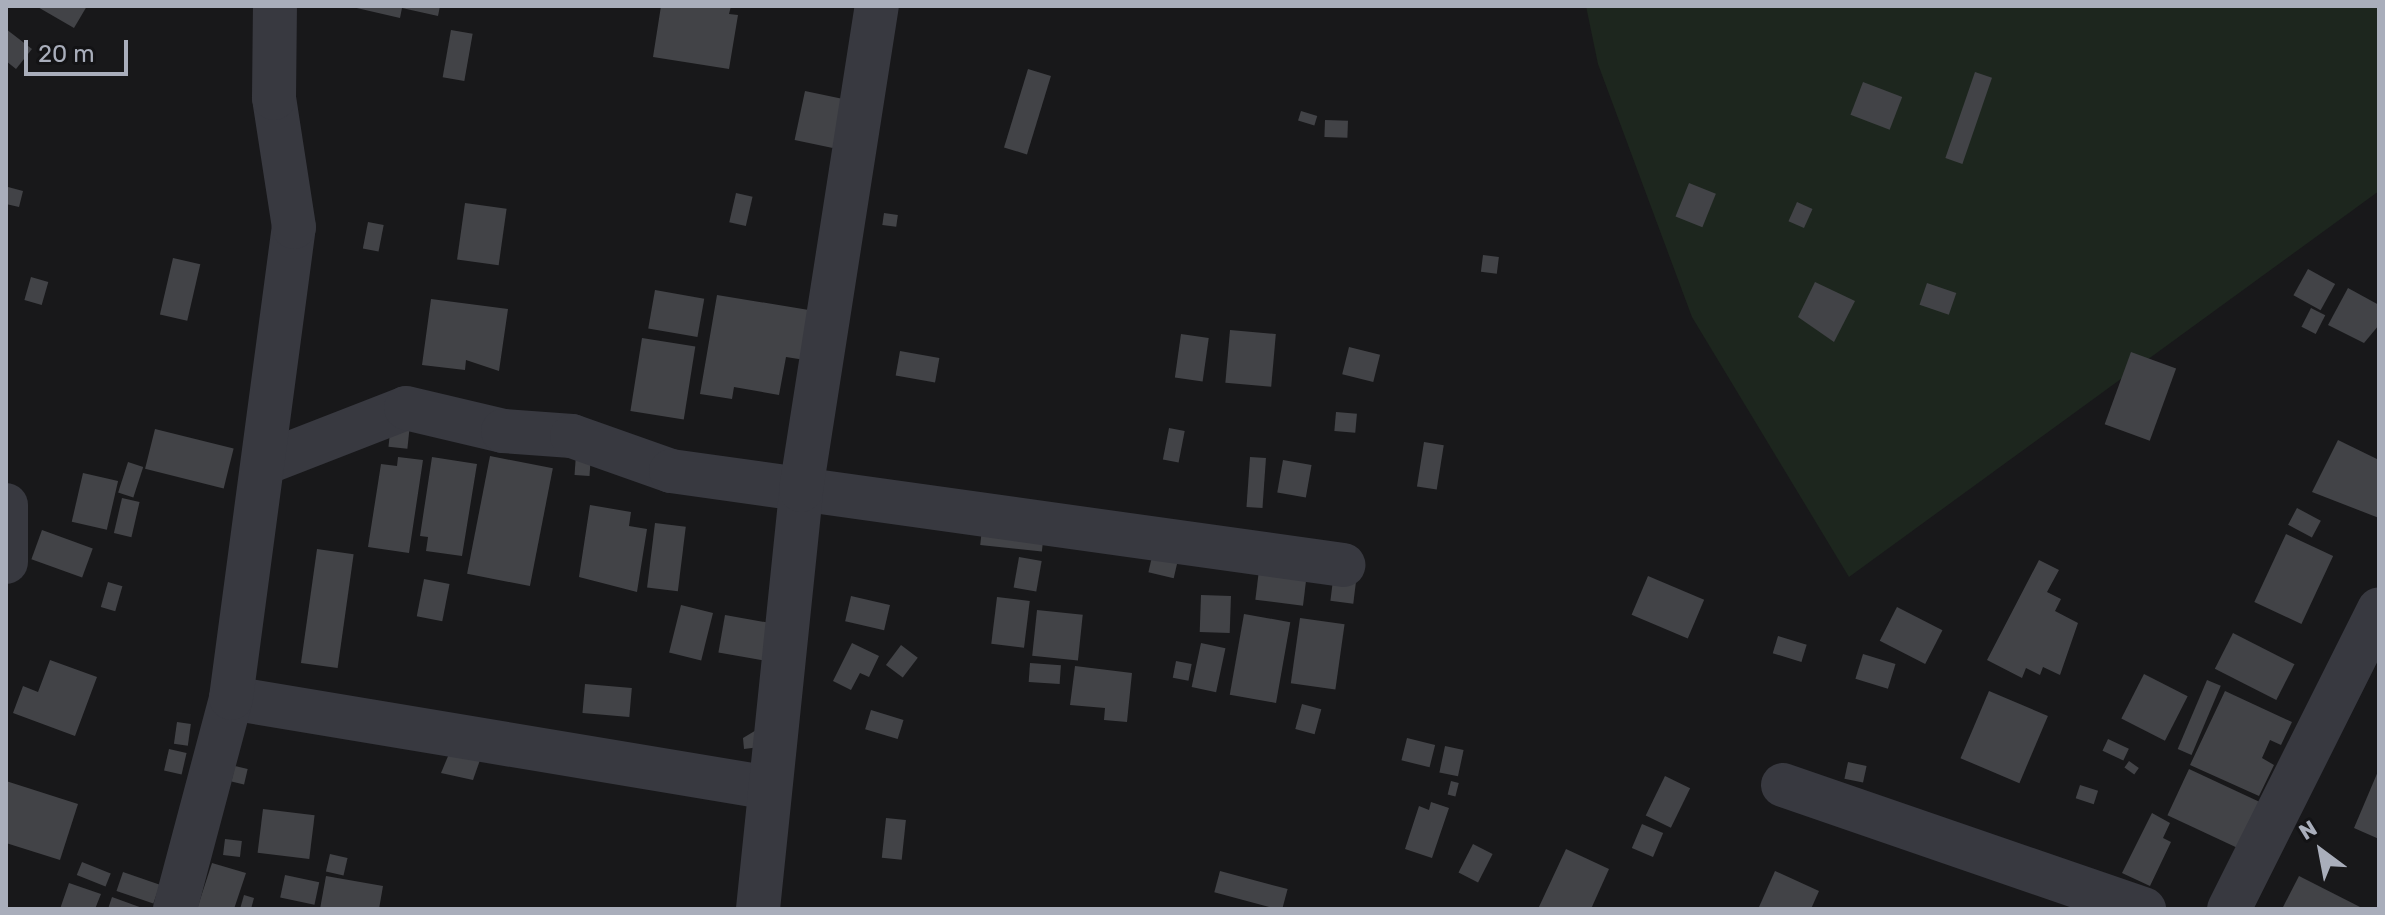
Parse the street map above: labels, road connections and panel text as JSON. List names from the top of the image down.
{
  "scale_bar": "20 m",
  "north": "top left"
}
